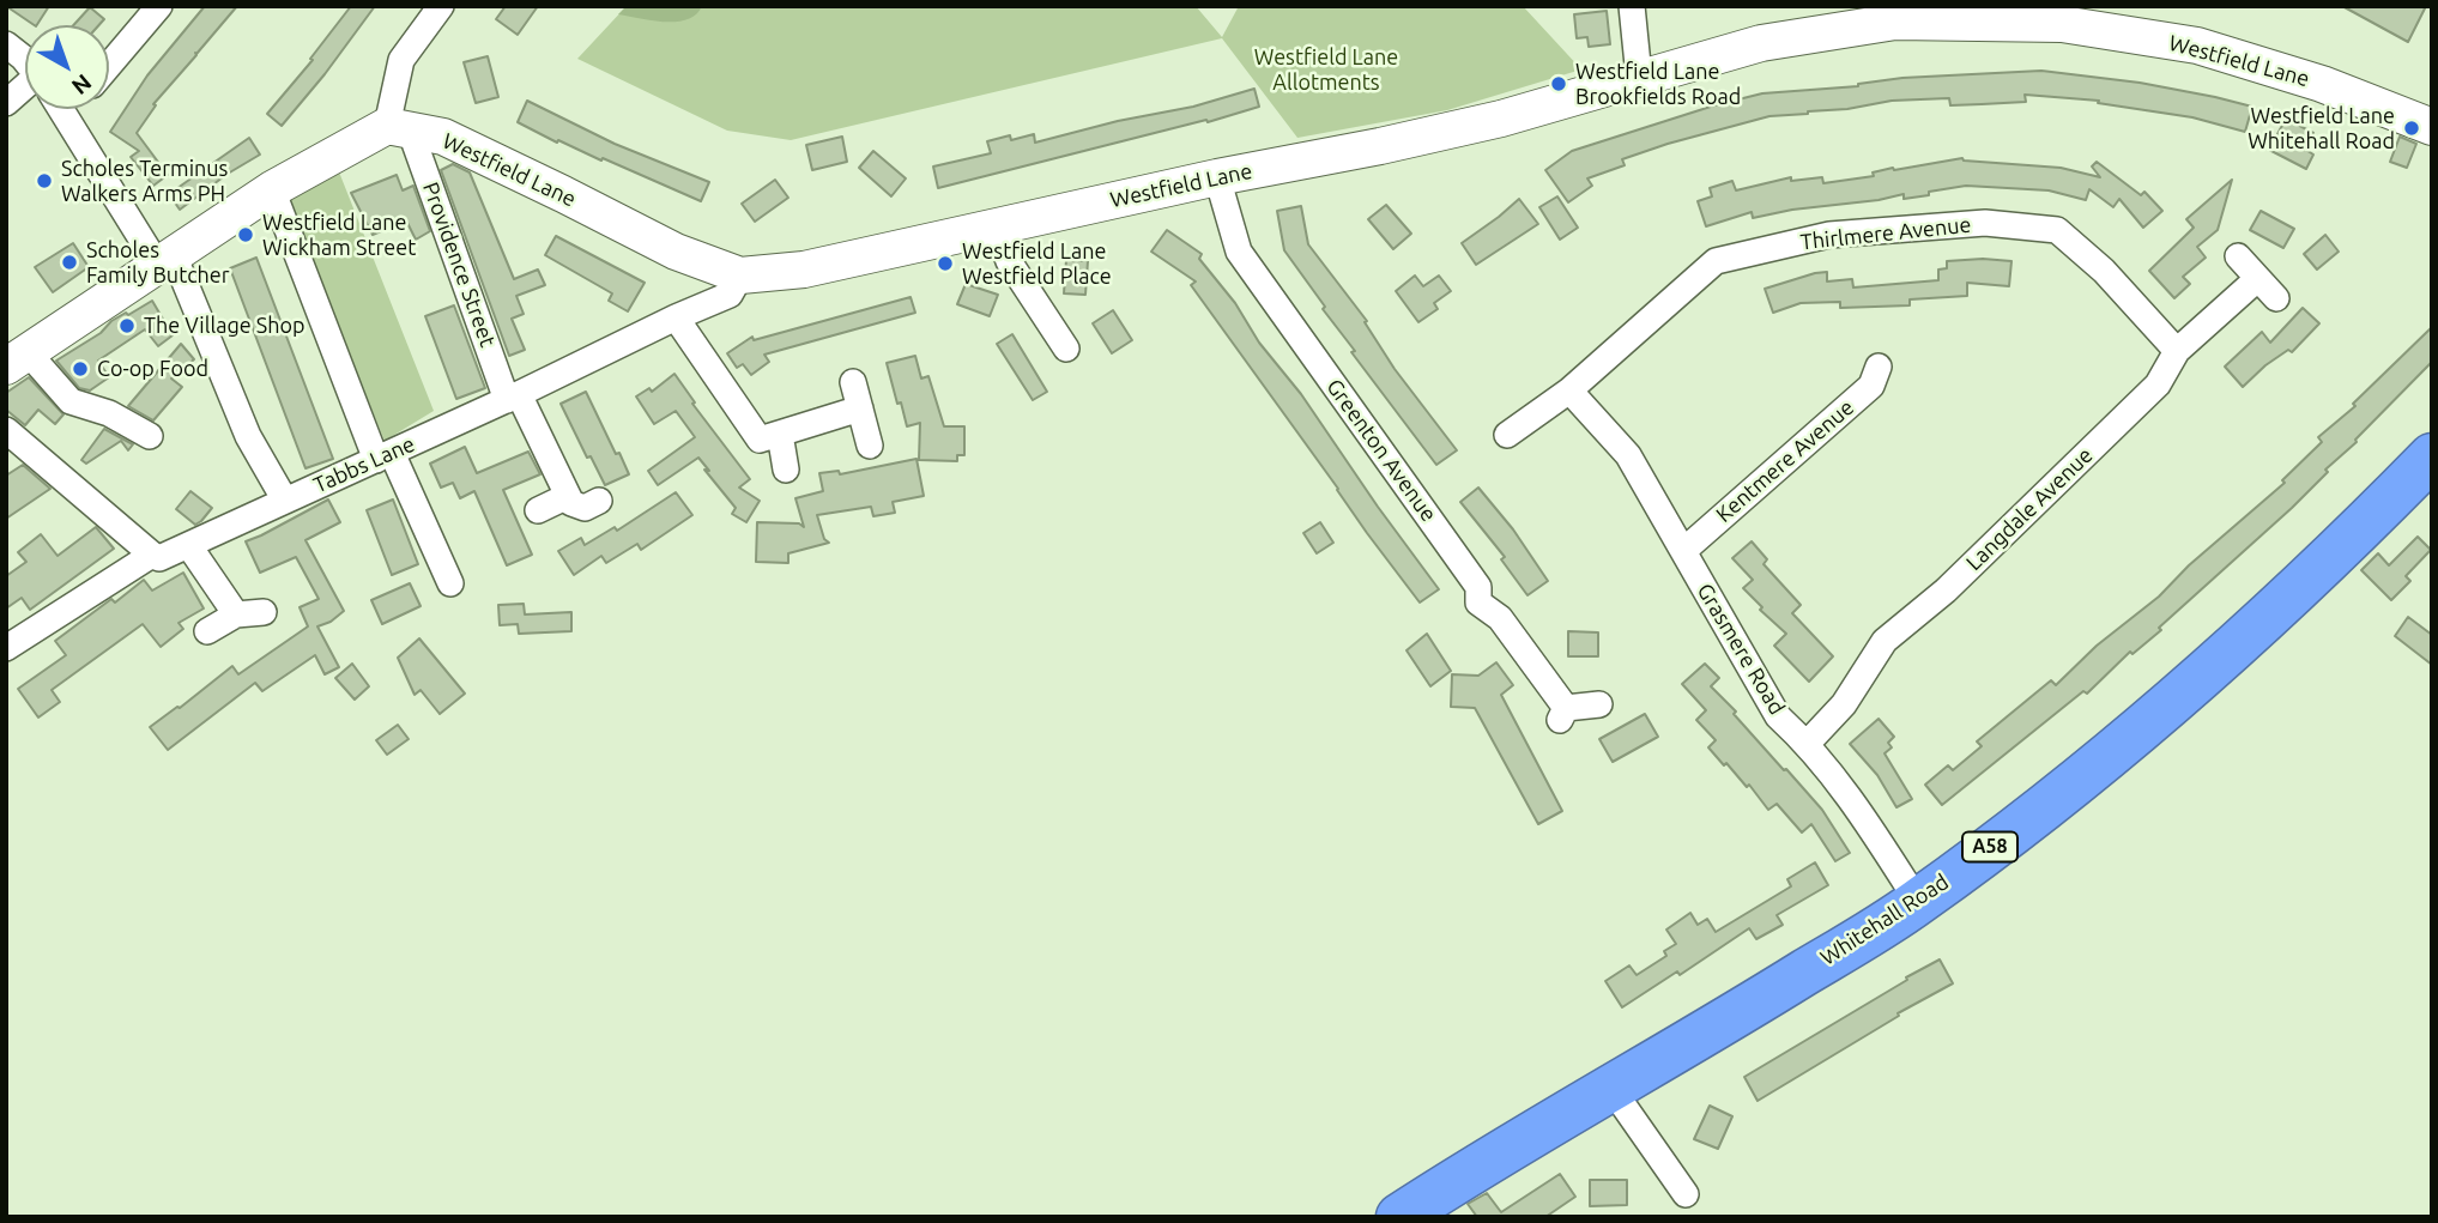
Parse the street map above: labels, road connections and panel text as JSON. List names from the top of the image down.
{
  "streets": {
    "highway": ["A58", "Whitehall Road"],
    "main road": ["Westfield Lane"],
    "street": [
      "Thirlmere Avenue",
      "Providence Street",
      "Greenton Avenue",
      "Kentmere Avenue",
      "Tabbs Lane",
      "Langdale Avenue",
      "Grasmere Road"
    ]
  },
  "crossings": [
    ["Westfield Lane", "Providence Street"],
    ["Westfield Lane", "Greenton Avenue"],
    ["Westfield Lane", "Tabbs Lane"],
    ["Thirlmere Avenue", "Langdale Avenue"],
    ["Thirlmere Avenue", "Grasmere Road"],
    ["Providence Street", "Tabbs Lane"],
    ["Kentmere Avenue", "Grasmere Road"],
    ["Langdale Avenue", "Grasmere Road"],
    ["Grasmere Road", "Whitehall Road"]
  ],
  "parks": ["Westfield Lane Allotments"],
  "places": [
    "Westfield Lane Brookfields Road",
    "Westfield Lane Whitehall Road",
    "Scholes Terminus Walkers Arms PH",
    "Westfield Lane Wickham Street",
    "Scholes Family Butcher",
    "Westfield Lane Westfield Place",
    "The Village Shop",
    "Co-op Food"
  ],
  "north": "bottom right"
}
